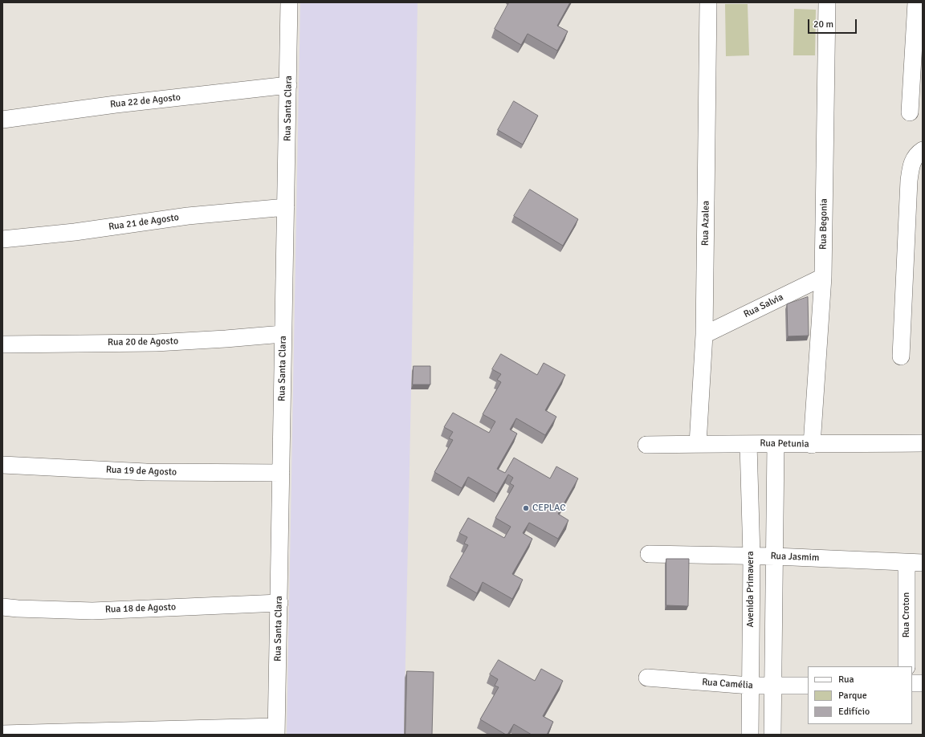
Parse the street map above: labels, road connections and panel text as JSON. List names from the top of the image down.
{
  "streets": {
    "street": [
      "Rua 22 de Agosto",
      "Rua Santa Clara",
      "Rua 21 de Agosto",
      "Rua Azalea",
      "Rua Begonia",
      "Rua Salvia",
      "Rua 20 de Agosto",
      "Rua Petunia",
      "Rua 19 de Agosto",
      "Rua Jasmim",
      "Avenida Primavera",
      "Rua 18 de Agosto",
      "Rua Croton",
      "Rua Camélia"
    ]
  },
  "crossings": [
    ["Rua 22 de Agosto", "Rua Santa Clara"],
    ["Rua Santa Clara", "Rua 21 de Agosto"],
    ["Rua Santa Clara", "Rua 20 de Agosto"],
    ["Rua Santa Clara", "Rua 19 de Agosto"],
    ["Rua Santa Clara", "Rua 18 de Agosto"],
    ["Rua Azalea", "Rua Salvia"],
    ["Rua Azalea", "Rua Petunia"],
    ["Rua Begonia", "Rua Salvia"],
    ["Rua Begonia", "Rua Petunia"],
    ["Rua Petunia", "Avenida Primavera"],
    ["Rua Jasmim", "Avenida Primavera"],
    ["Rua Jasmim", "Rua Croton"],
    ["Avenida Primavera", "Rua Camélia"]
  ],
  "places": ["CEPLAC"],
  "legend": ["Rua", "Parque", "Edifício"],
  "scale_bar": "20 m"
}
